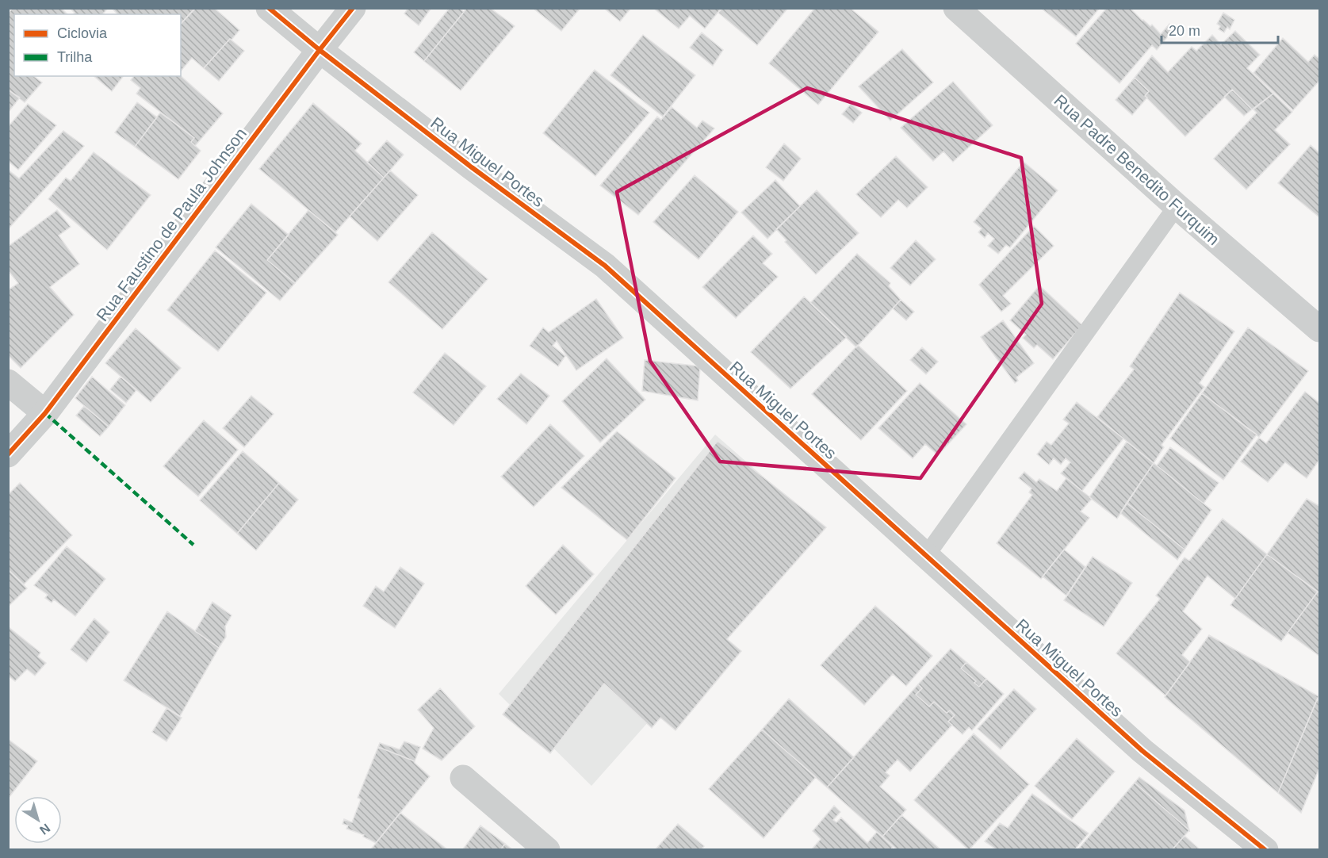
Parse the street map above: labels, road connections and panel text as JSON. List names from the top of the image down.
{
  "streets": {
    "street": ["Rua Miguel Portes", "Rua Padre Benedito Furquim", "Rua Faustino de Paula Johnson"]
  },
  "crossings": [
    ["Rua Miguel Portes", "Rua Faustino de Paula Johnson"]
  ],
  "legend": ["Ciclovia", "Trilha"],
  "scale_bar": "20 m",
  "north": "bottom right"
}
